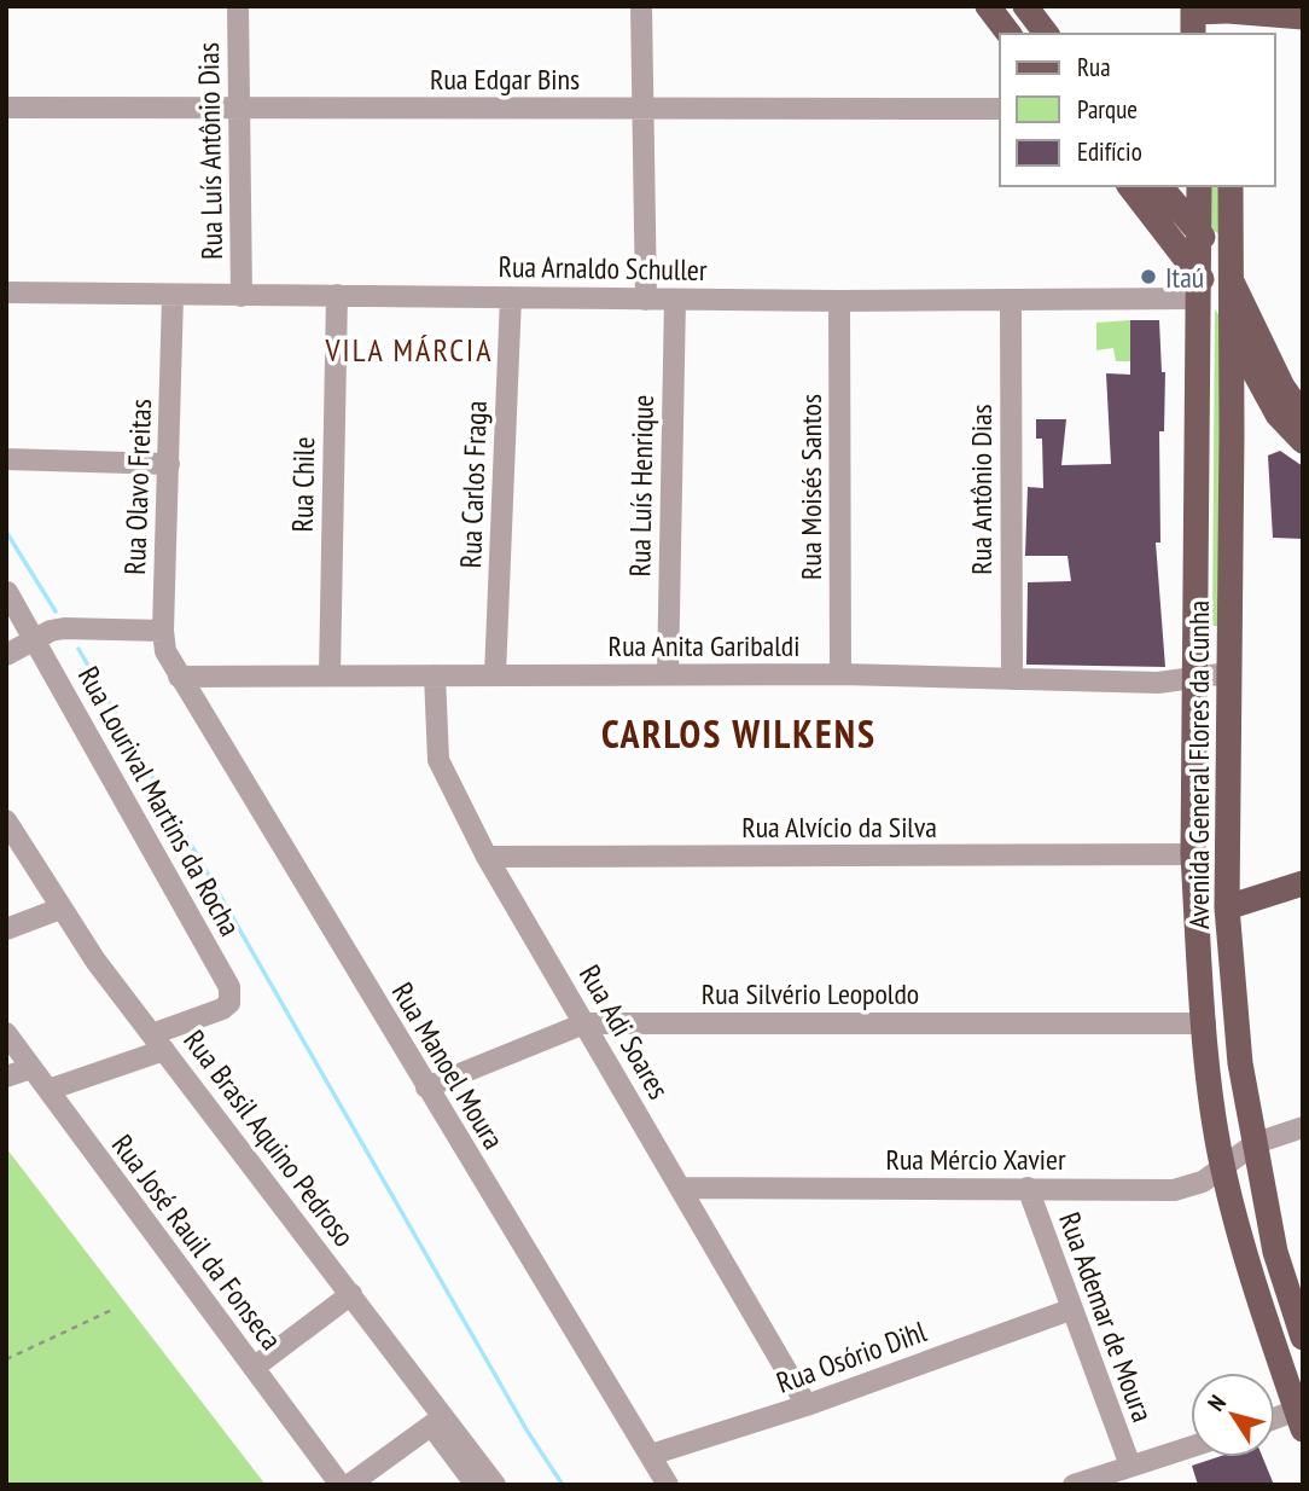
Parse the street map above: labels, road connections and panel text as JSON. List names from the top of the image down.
{
  "streets": {
    "main road": ["Avenida General Flores da Cunha"],
    "street": [
      "Rua Edgar Bins",
      "Rua Luís Antônio Dias",
      "Rua Arnaldo Schuller",
      "Rua Chile",
      "Rua Carlos Fraga",
      "Rua Luís Henrique",
      "Rua Olavo Freitas",
      "Rua Moisés Santos",
      "Rua Antônio Dias",
      "Rua Anita Garibaldi",
      "Rua Lourival Martins da Rocha",
      "Rua Alvício da Silva",
      "Rua Silvério Leopoldo",
      "Rua Adi Soares",
      "Rua Manoel Moura",
      "Rua Brasil Aquino Pedroso",
      "Rua Mércio Xavier",
      "Rua José Rauil da Fonseca",
      "Rua Ademar de Moura",
      "Rua Osório Dihl"
    ]
  },
  "crossings": [
    ["Rua Edgar Bins", "Rua Luís Antônio Dias"],
    ["Rua Luís Antônio Dias", "Rua Arnaldo Schuller"],
    ["Rua Arnaldo Schuller", "Rua Chile"],
    ["Rua Arnaldo Schuller", "Rua Carlos Fraga"],
    ["Rua Arnaldo Schuller", "Rua Luís Henrique"],
    ["Rua Arnaldo Schuller", "Rua Olavo Freitas"],
    ["Rua Arnaldo Schuller", "Rua Moisés Santos"],
    ["Rua Arnaldo Schuller", "Rua Antônio Dias"],
    ["Rua Arnaldo Schuller", "Avenida General Flores da Cunha"],
    ["Rua Chile", "Rua Anita Garibaldi"],
    ["Rua Carlos Fraga", "Rua Anita Garibaldi"],
    ["Rua Luís Henrique", "Rua Anita Garibaldi"],
    ["Rua Olavo Freitas", "Rua Anita Garibaldi"],
    ["Rua Olavo Freitas", "Rua Manoel Moura"],
    ["Rua Moisés Santos", "Rua Anita Garibaldi"],
    ["Rua Antônio Dias", "Rua Anita Garibaldi"],
    ["Rua Anita Garibaldi", "Avenida General Flores da Cunha"],
    ["Rua Anita Garibaldi", "Rua Adi Soares"],
    ["Rua Anita Garibaldi", "Rua Manoel Moura"],
    ["Avenida General Flores da Cunha", "Rua Alvício da Silva"],
    ["Avenida General Flores da Cunha", "Rua Silvério Leopoldo"],
    ["Avenida General Flores da Cunha", "Rua Mércio Xavier"],
    ["Rua Lourival Martins da Rocha", "Rua Brasil Aquino Pedroso"],
    ["Rua Alvício da Silva", "Rua Adi Soares"],
    ["Rua Silvério Leopoldo", "Rua Adi Soares"],
    ["Rua Silvério Leopoldo", "Rua Manoel Moura"],
    ["Rua Adi Soares", "Rua Mércio Xavier"],
    ["Rua Adi Soares", "Rua Osório Dihl"],
    ["Rua Manoel Moura", "Rua Osório Dihl"],
    ["Rua Mércio Xavier", "Rua Ademar de Moura"],
    ["Rua Ademar de Moura", "Rua Osório Dihl"]
  ],
  "districts": ["VILA MÁRCIA", "CARLOS WILKENS"],
  "places": ["Itaú"],
  "legend": ["Rua", "Parque", "Edifício"],
  "north": "top left"
}
